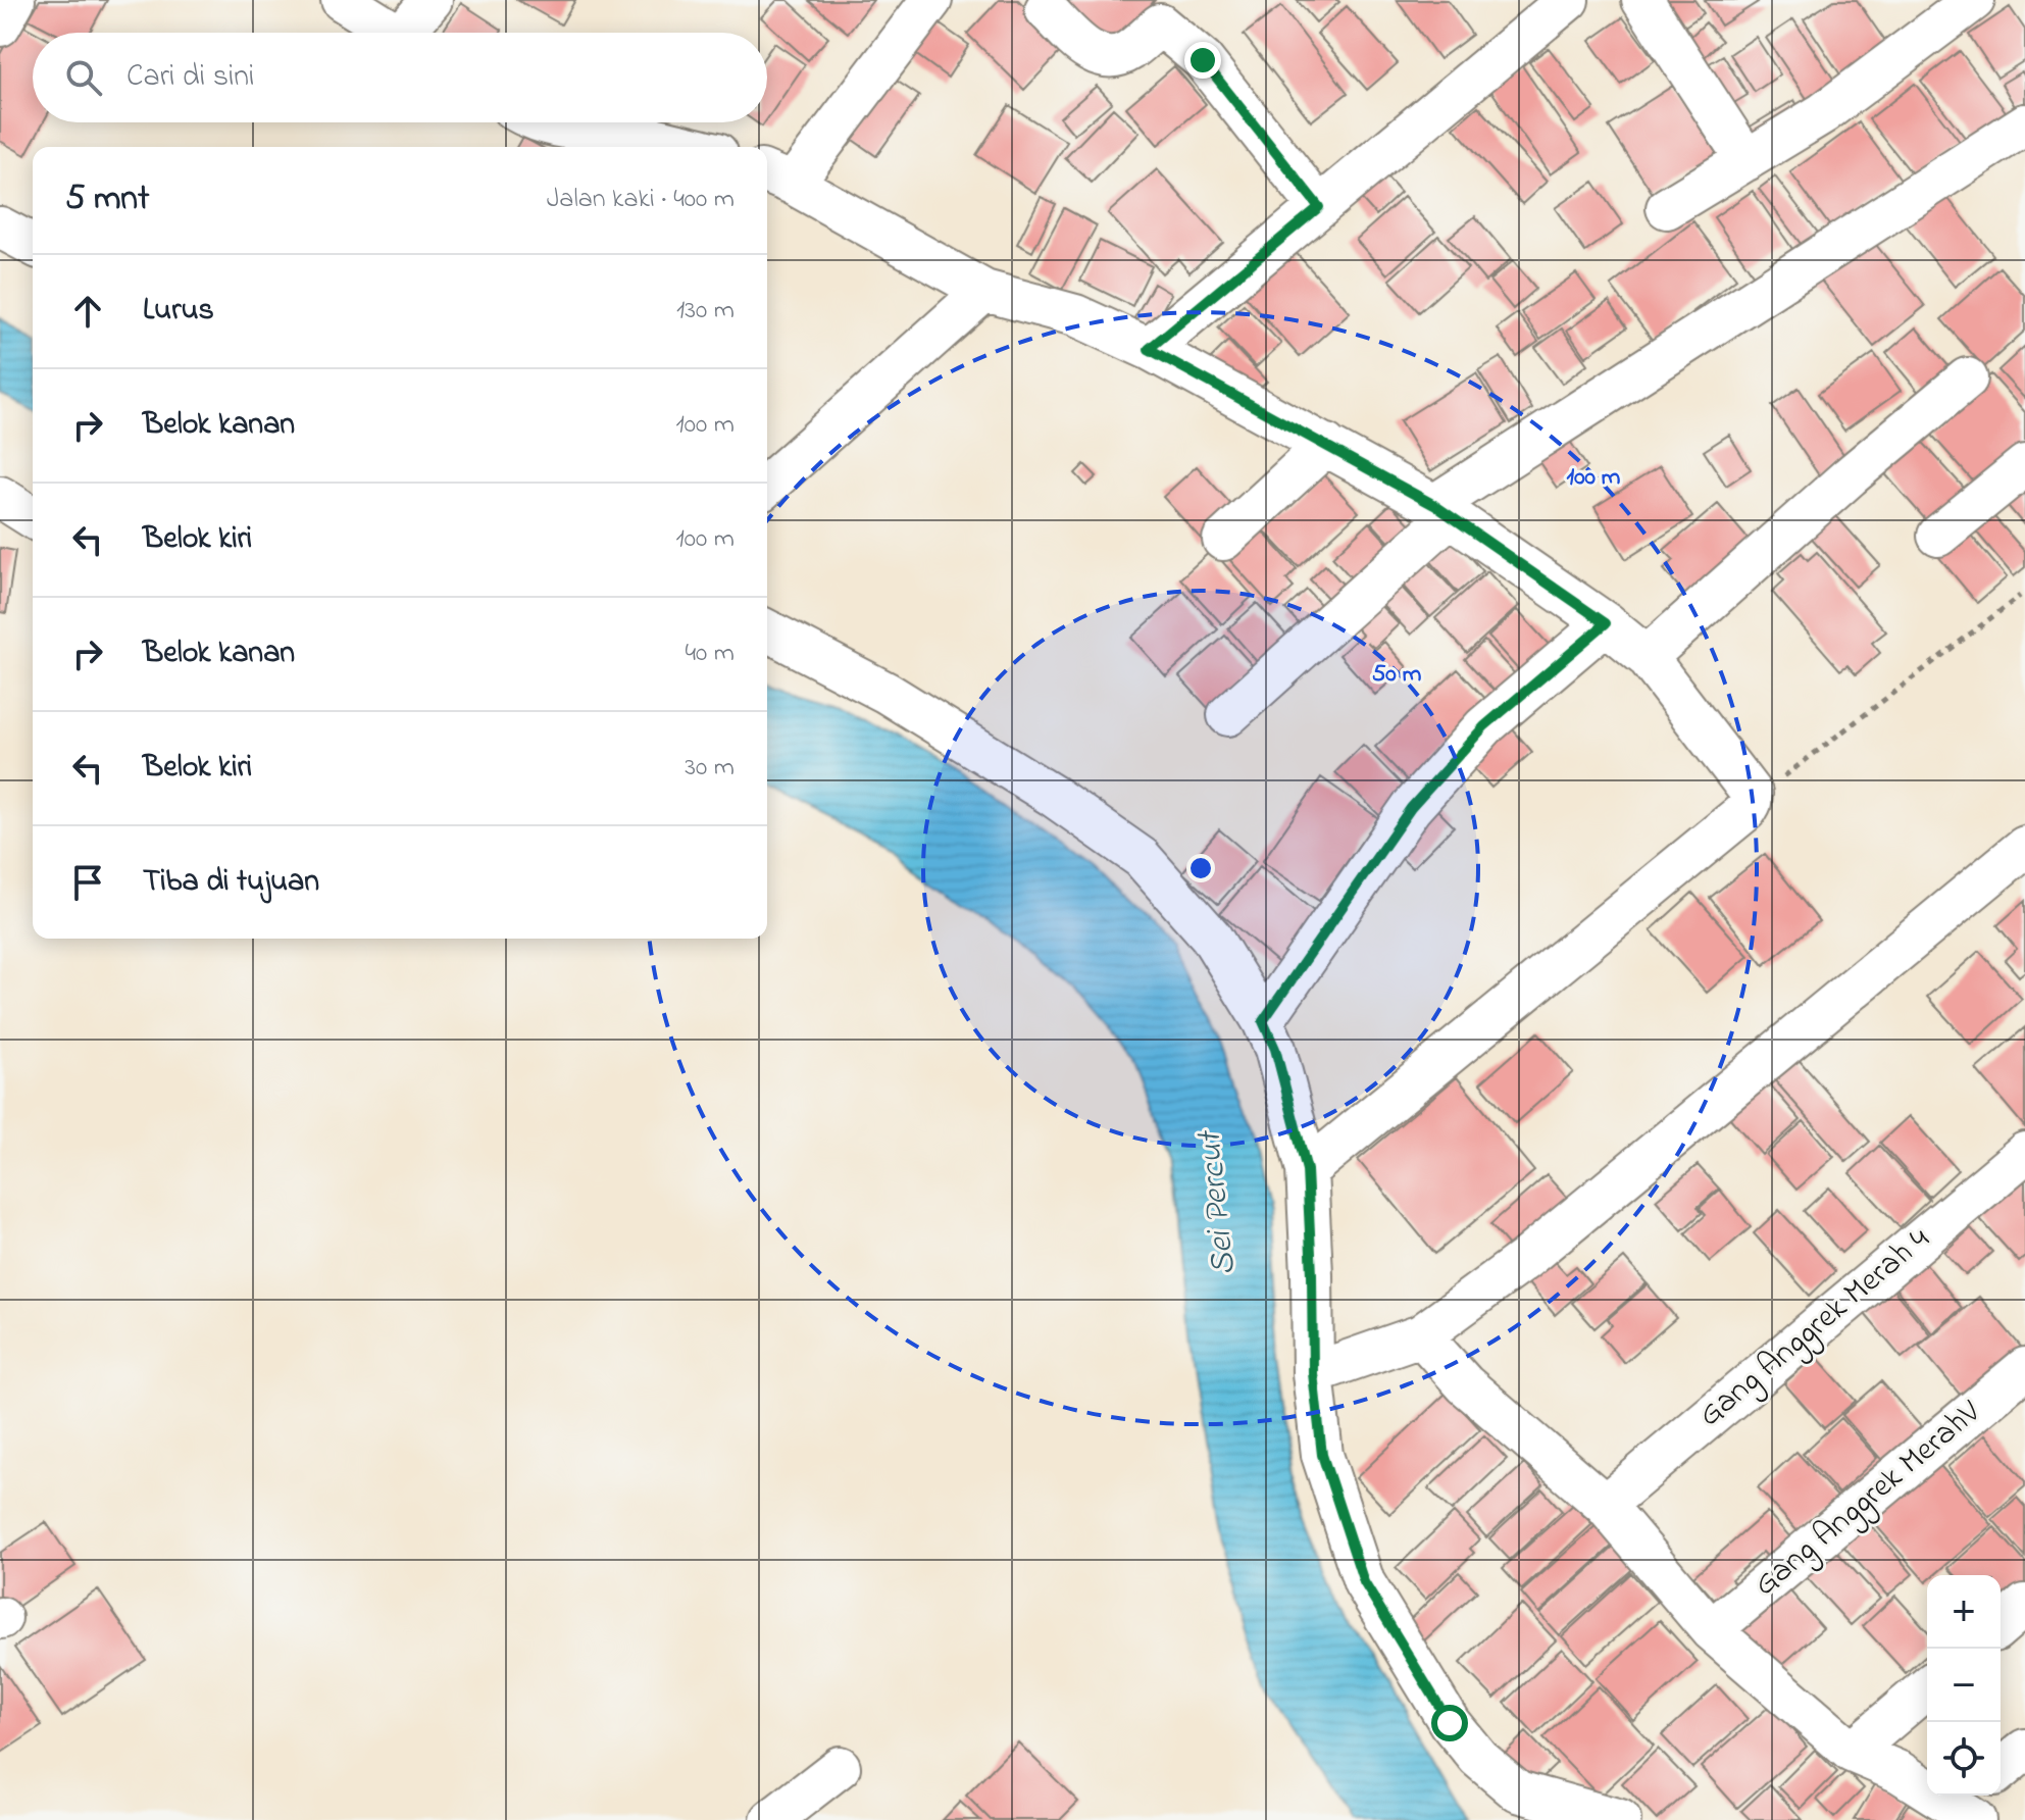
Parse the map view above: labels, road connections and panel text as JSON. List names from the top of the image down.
{
  "streets": {
    "street": ["Gang Anggrek Merah 4", "Gang Anggrek MerahV"]
  },
  "water": ["Sei Percut"],
  "page": {
    "search": "Cari di sini",
    "heading": ["5 mnt", "Jalan kaki · 400 m"],
    "list": [
      ["Lurus", "130 m"],
      ["Belok kanan", "100 m"],
      ["Belok kiri", "100 m"],
      ["Belok kanan", "40 m"],
      ["Belok kiri", "30 m"],
      "Tiba di tujuan"
    ],
    "map_buttons": ["+", "−"]
  },
  "rings": ["100 m", "50 m"]
}
